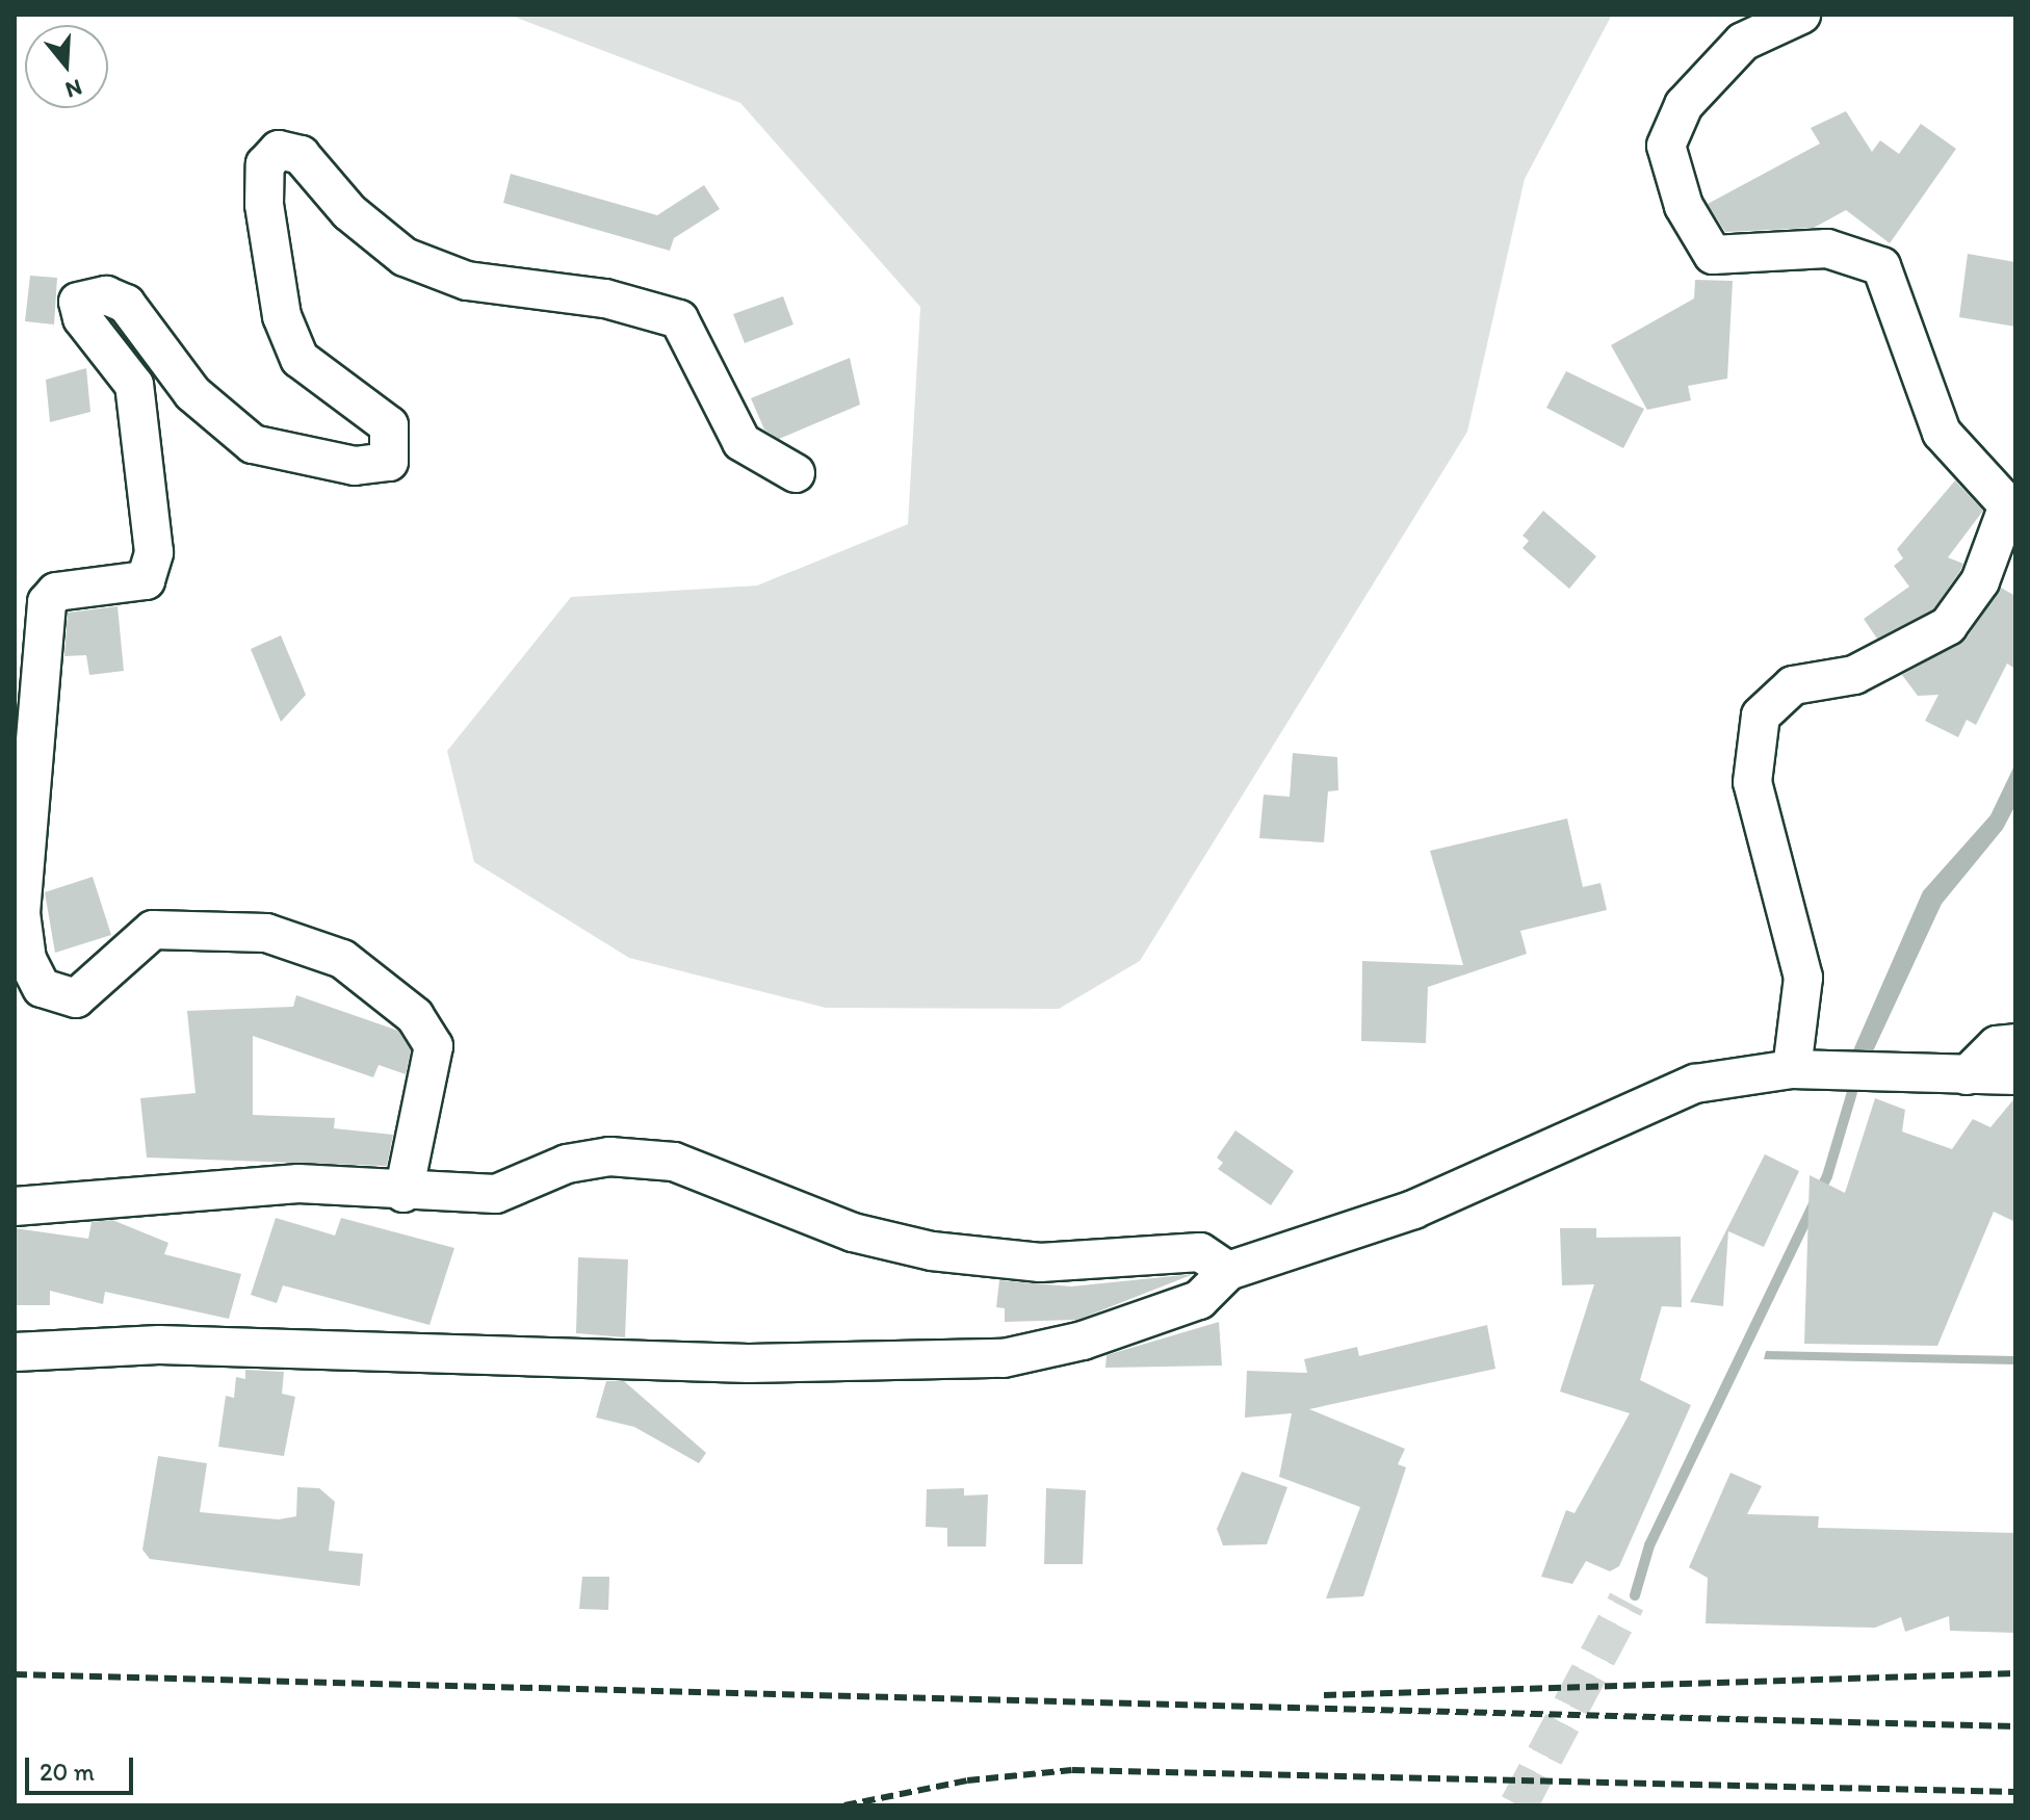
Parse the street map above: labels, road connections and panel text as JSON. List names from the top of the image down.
{
  "scale_bar": "20 m",
  "north": "bottom"
}
